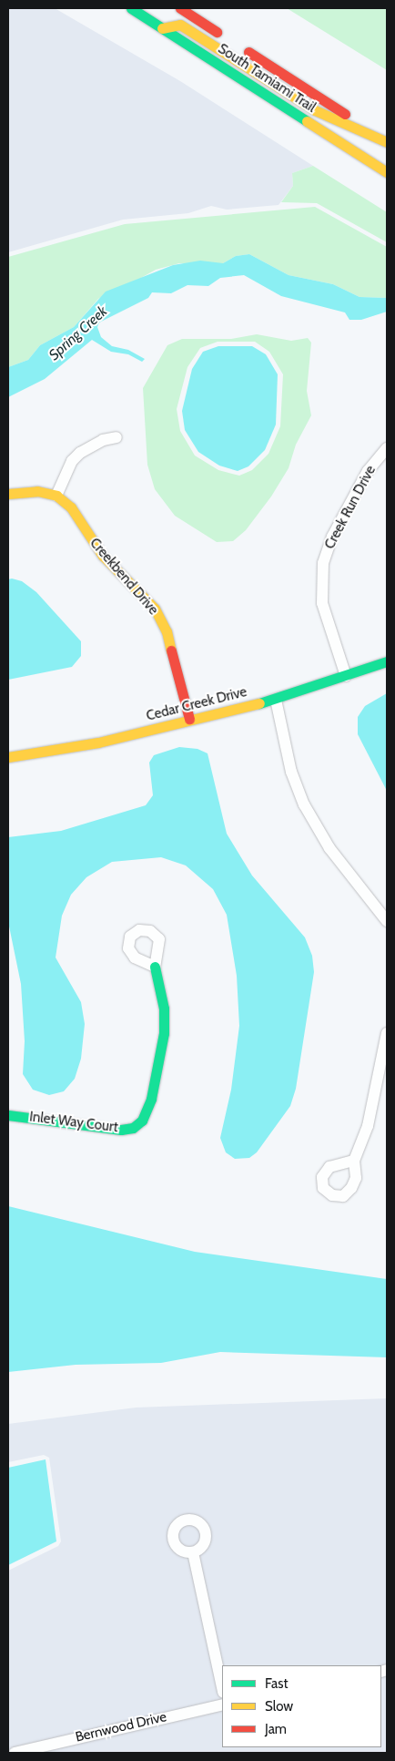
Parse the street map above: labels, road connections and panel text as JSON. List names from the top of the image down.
{
  "streets": {
    "street": [
      "South Tamiami Trail",
      "Creek Run Drive",
      "Creekbend Drive",
      "Cedar Creek Drive",
      "Inlet Way Court",
      "Bernwood Drive"
    ]
  },
  "crossings": [
    ["Creek Run Drive", "Cedar Creek Drive"],
    ["Creekbend Drive", "Cedar Creek Drive"]
  ],
  "water": ["Spring Creek"],
  "legend": ["Fast", "Slow", "Jam"]
}
